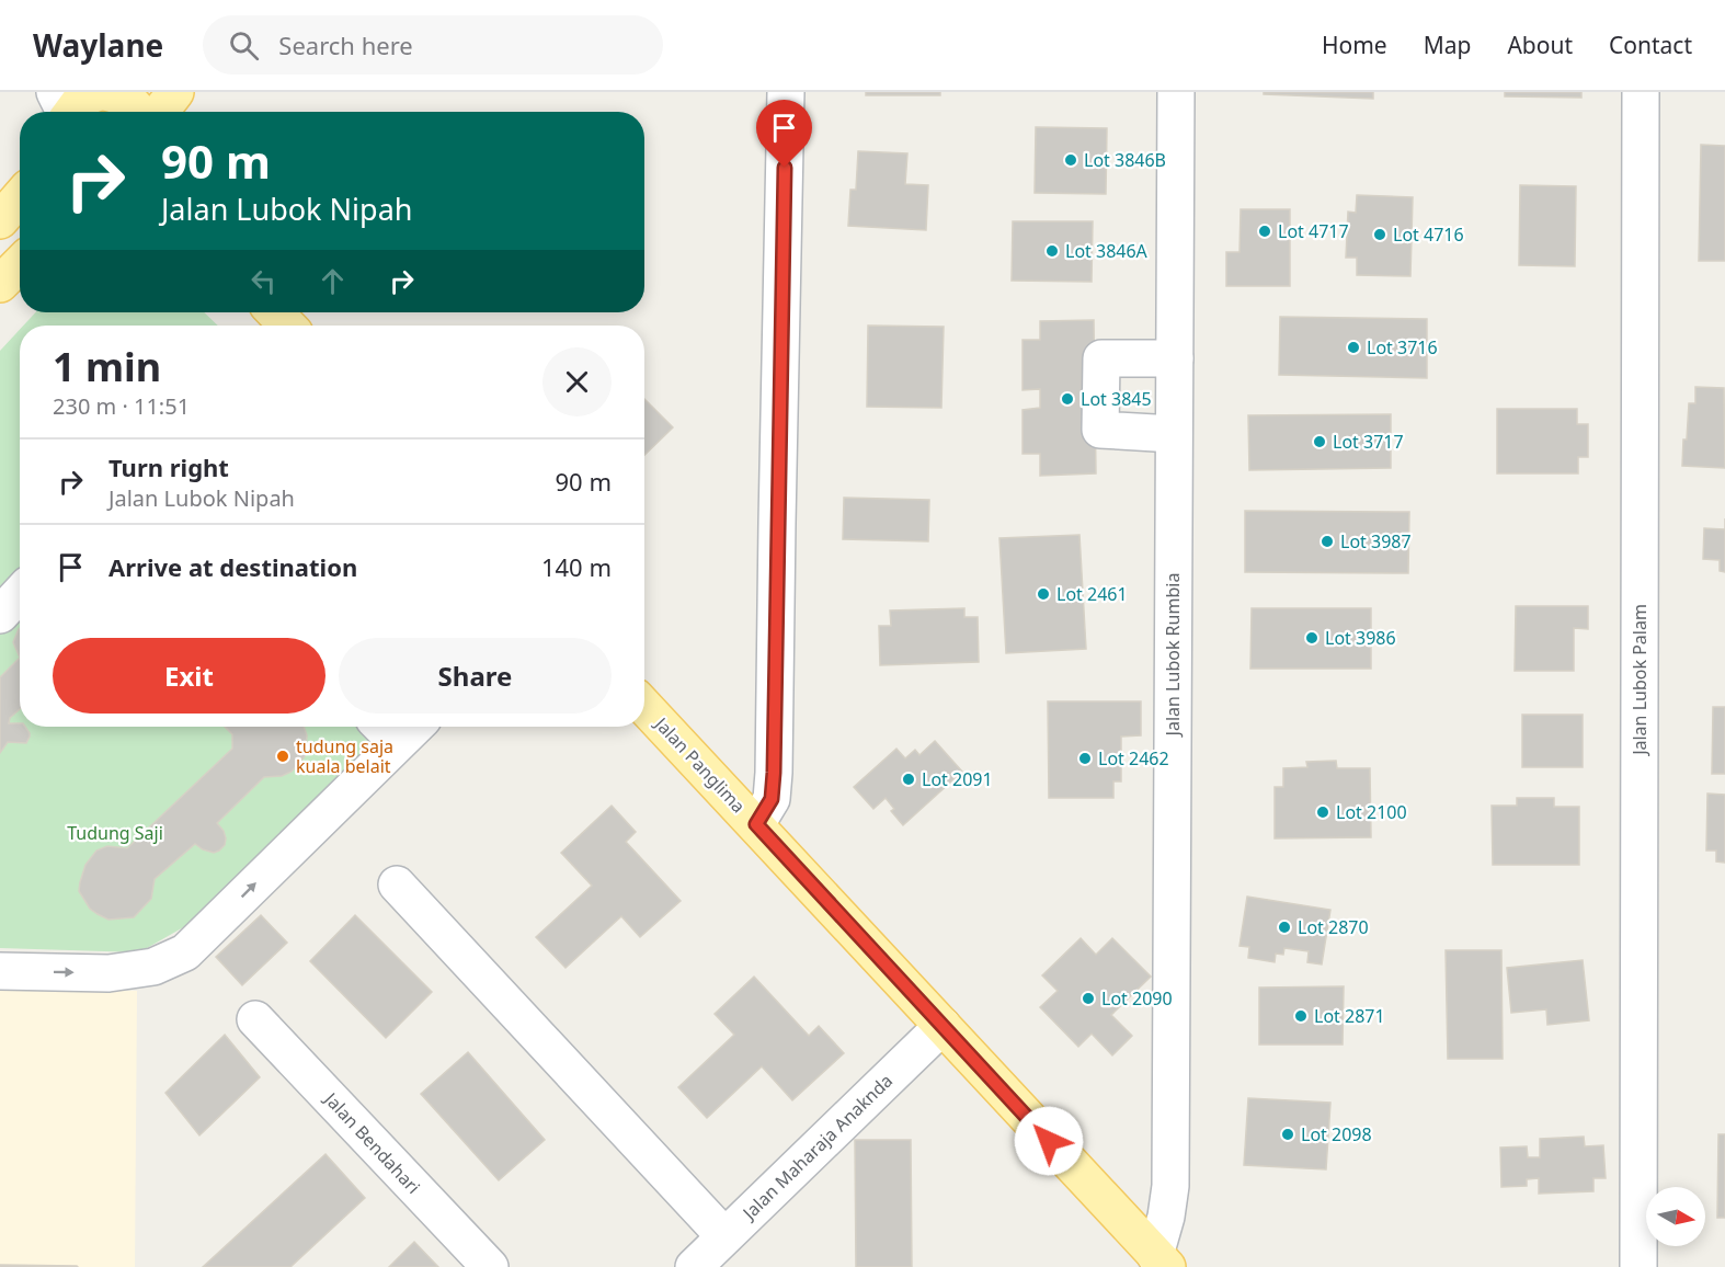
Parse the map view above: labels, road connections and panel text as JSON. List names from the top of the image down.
{
  "streets": {
    "main road": ["Jalan Panglima"],
    "street": [
      "Jalan Lubok Rumbia",
      "Jalan Lubok Palam",
      "Jalan Bendahari",
      "Jalan Maharaja Anaknda"
    ]
  },
  "crossings": [
    ["Jalan Lubok Rumbia", "Jalan Panglima"],
    ["Jalan Panglima", "Jalan Maharaja Anaknda"]
  ],
  "parks": ["Tudung Saji"],
  "places": [
    "Lot 3846B",
    "Lot 4717",
    "Lot 4716",
    "Lot 3846A",
    "Lot 3716",
    "Lot 3845",
    "Lot 3717",
    "Lot 3987",
    "Lot 2461",
    "Lot 3986",
    "tudung saja kuala belait",
    "Lot 2462",
    "Lot 2091",
    "Lot 2100",
    "Lot 2870",
    "Lot 2090",
    "Lot 2871",
    "Lot 2098"
  ],
  "north": "right",
  "page": {
    "header": "Waylane",
    "search": "Search here",
    "nav": [
      "Home",
      "Map",
      "About",
      "Contact"
    ],
    "turn": ["90 m", "Jalan Lubok Nipah"],
    "heading": ["1 min", "230 m · 11:51"],
    "list": [
      {
        "name": "Turn right",
        "note": "Jalan Lubok Nipah",
        "value": "90 m"
      },
      {
        "name": "Arrive at destination",
        "value": "140 m"
      }
    ],
    "buttons": ["Exit", "Share"]
  }
}
